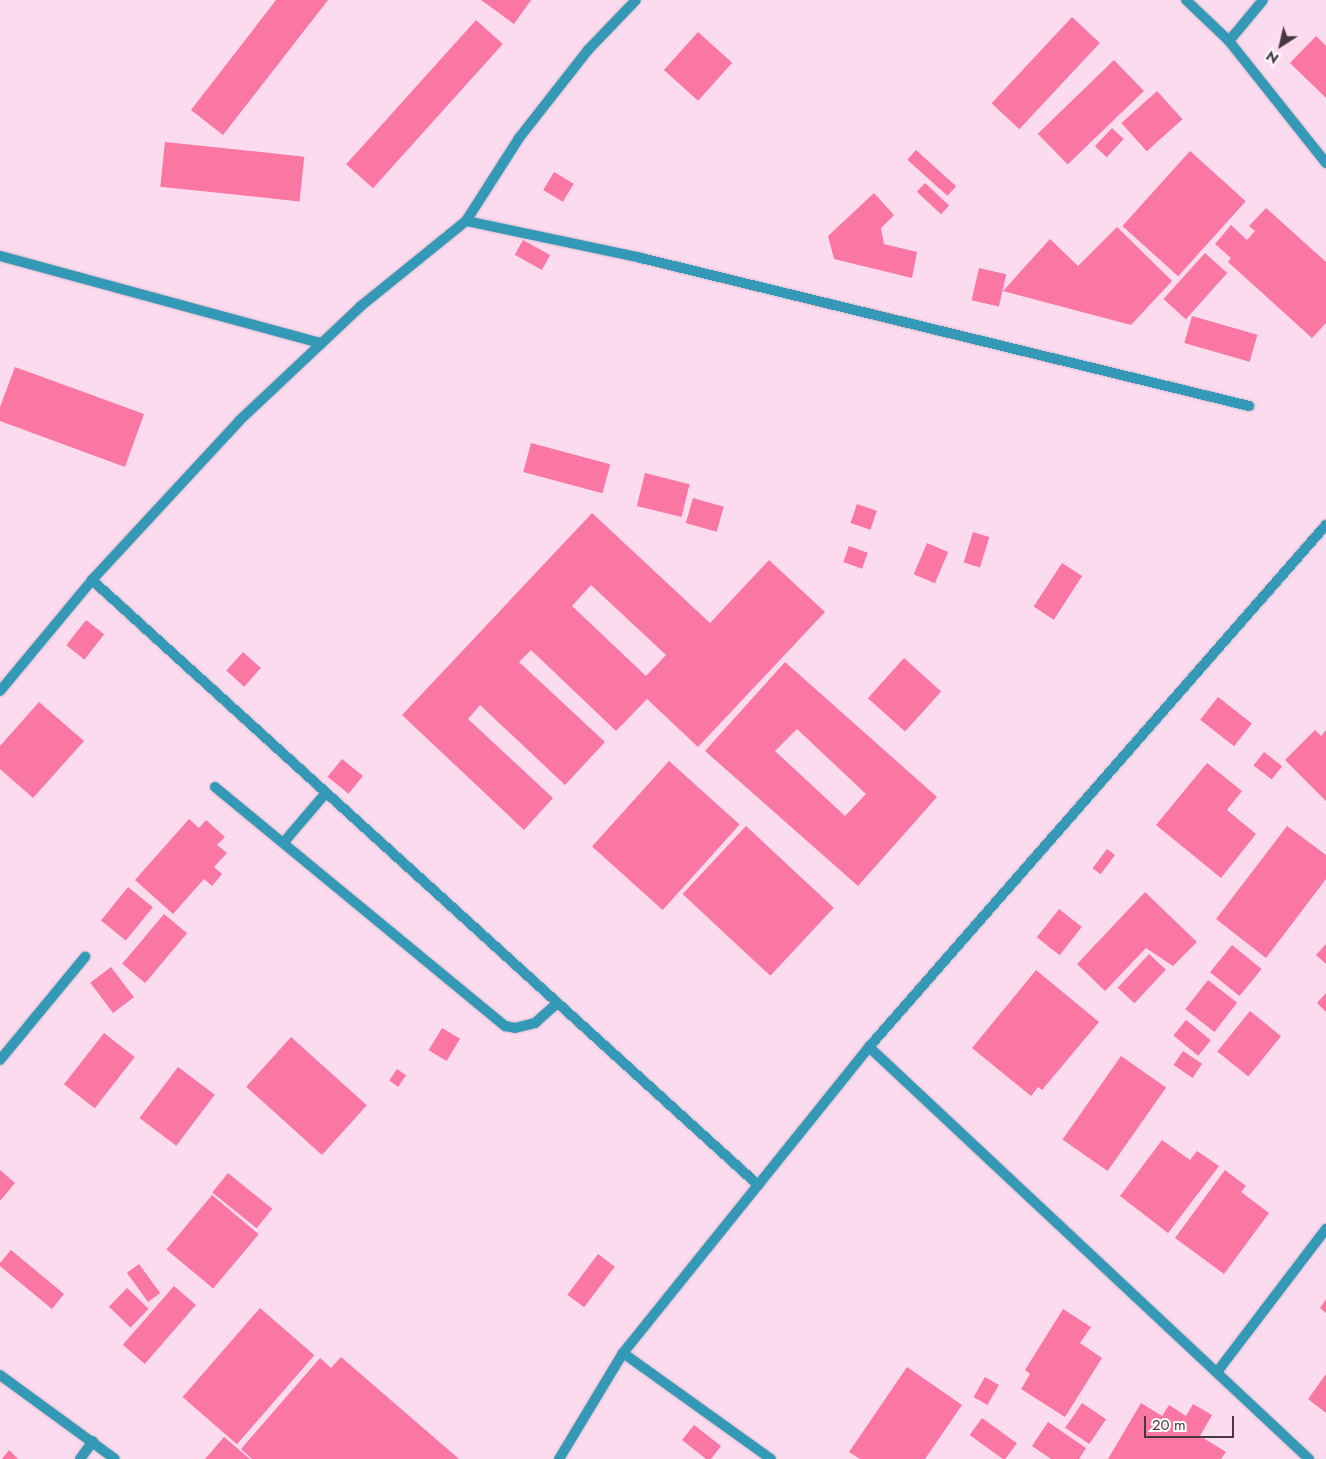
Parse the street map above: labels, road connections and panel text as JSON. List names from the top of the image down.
{
  "scale_bar": "20 m",
  "north": "bottom left"
}
